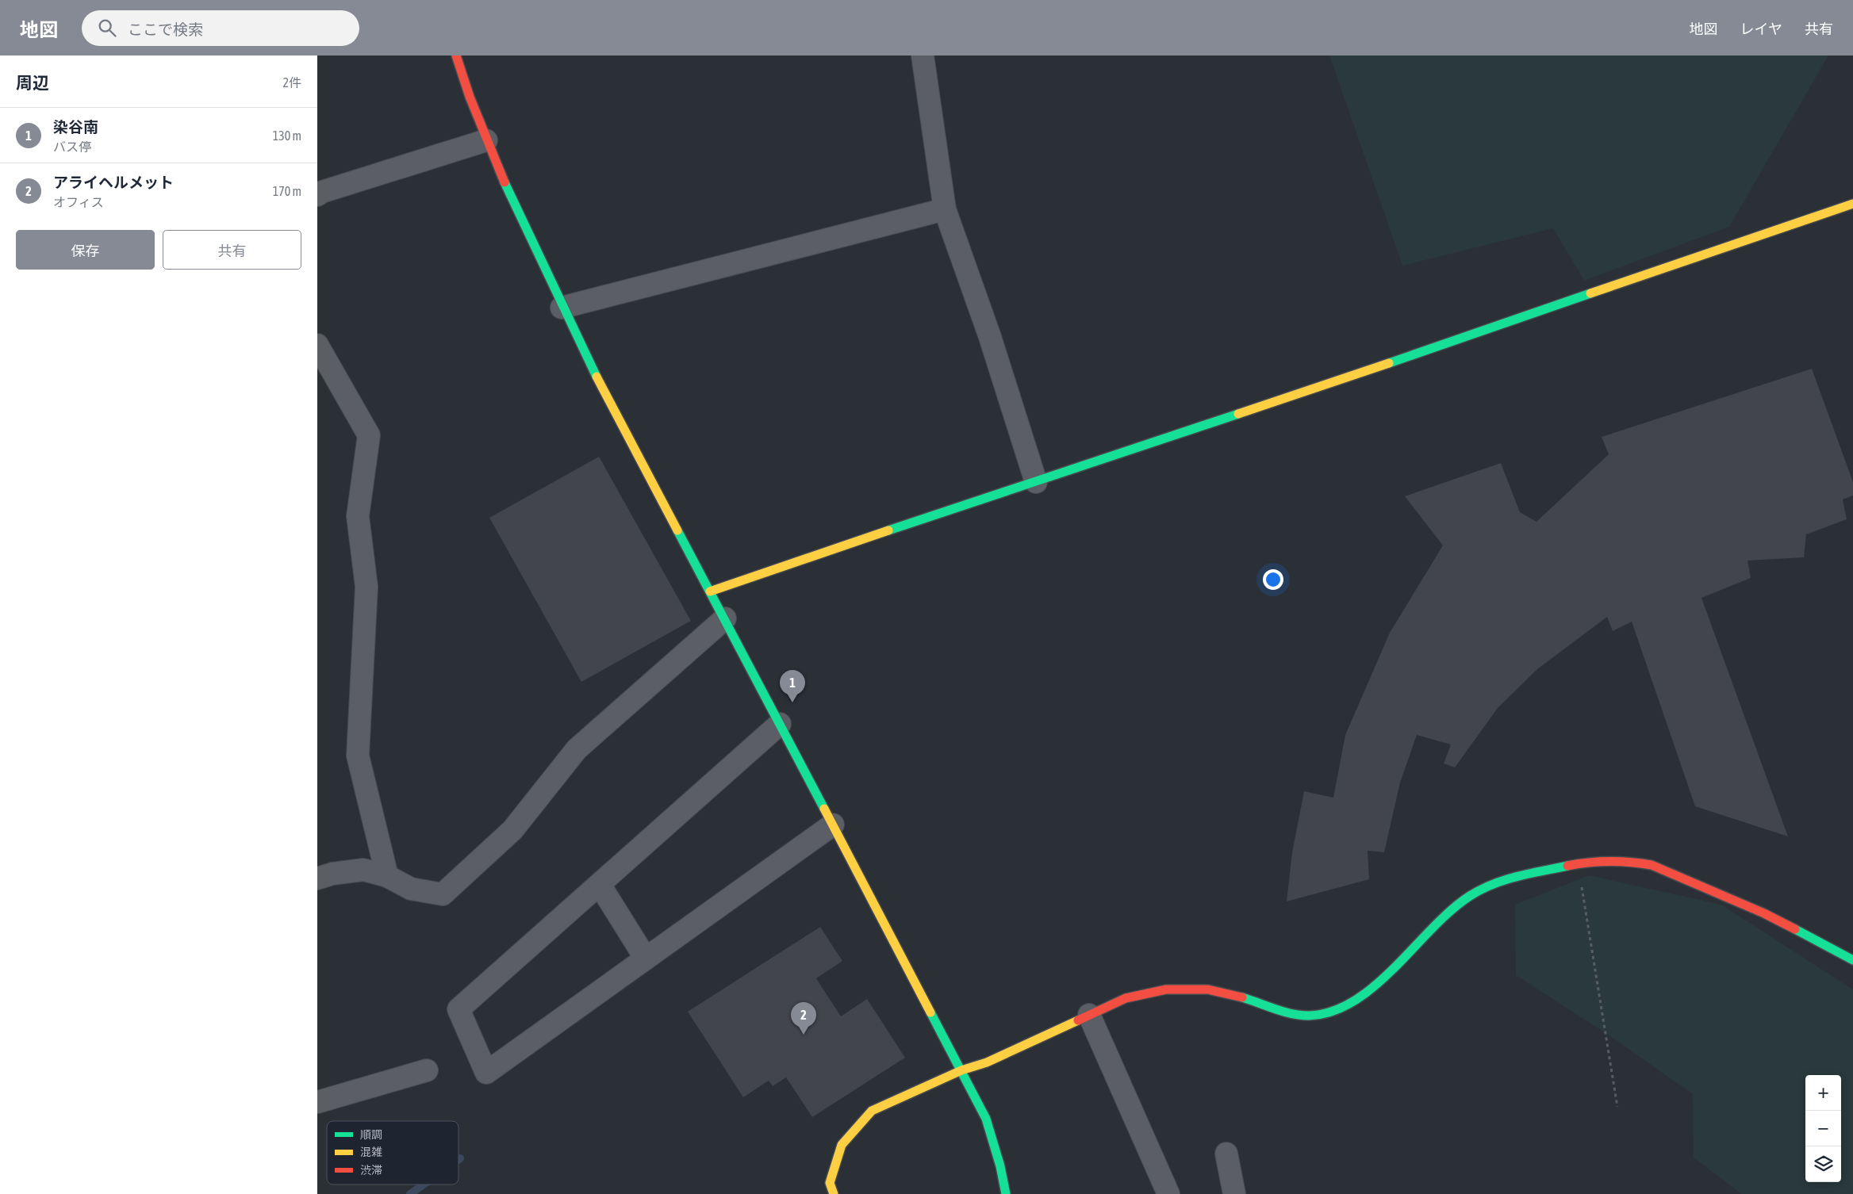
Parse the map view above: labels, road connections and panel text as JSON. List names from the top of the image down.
{
  "legend": ["順調", "混雑", "渋滞"],
  "page": {
    "header": "地図",
    "search": "ここで検索",
    "nav": ["地図", "レイヤ", "共有"],
    "heading": ["周辺", "2件"],
    "list": [
      {
        "mark": "1",
        "name": "染谷南",
        "note": "バス停",
        "value": "130 m"
      },
      {
        "mark": "2",
        "name": "アライヘルメット",
        "note": "オフィス",
        "value": "170 m"
      }
    ],
    "buttons": ["保存", "共有"],
    "pins": ["1", "2"],
    "map_buttons": ["+", "−"]
  }
}
